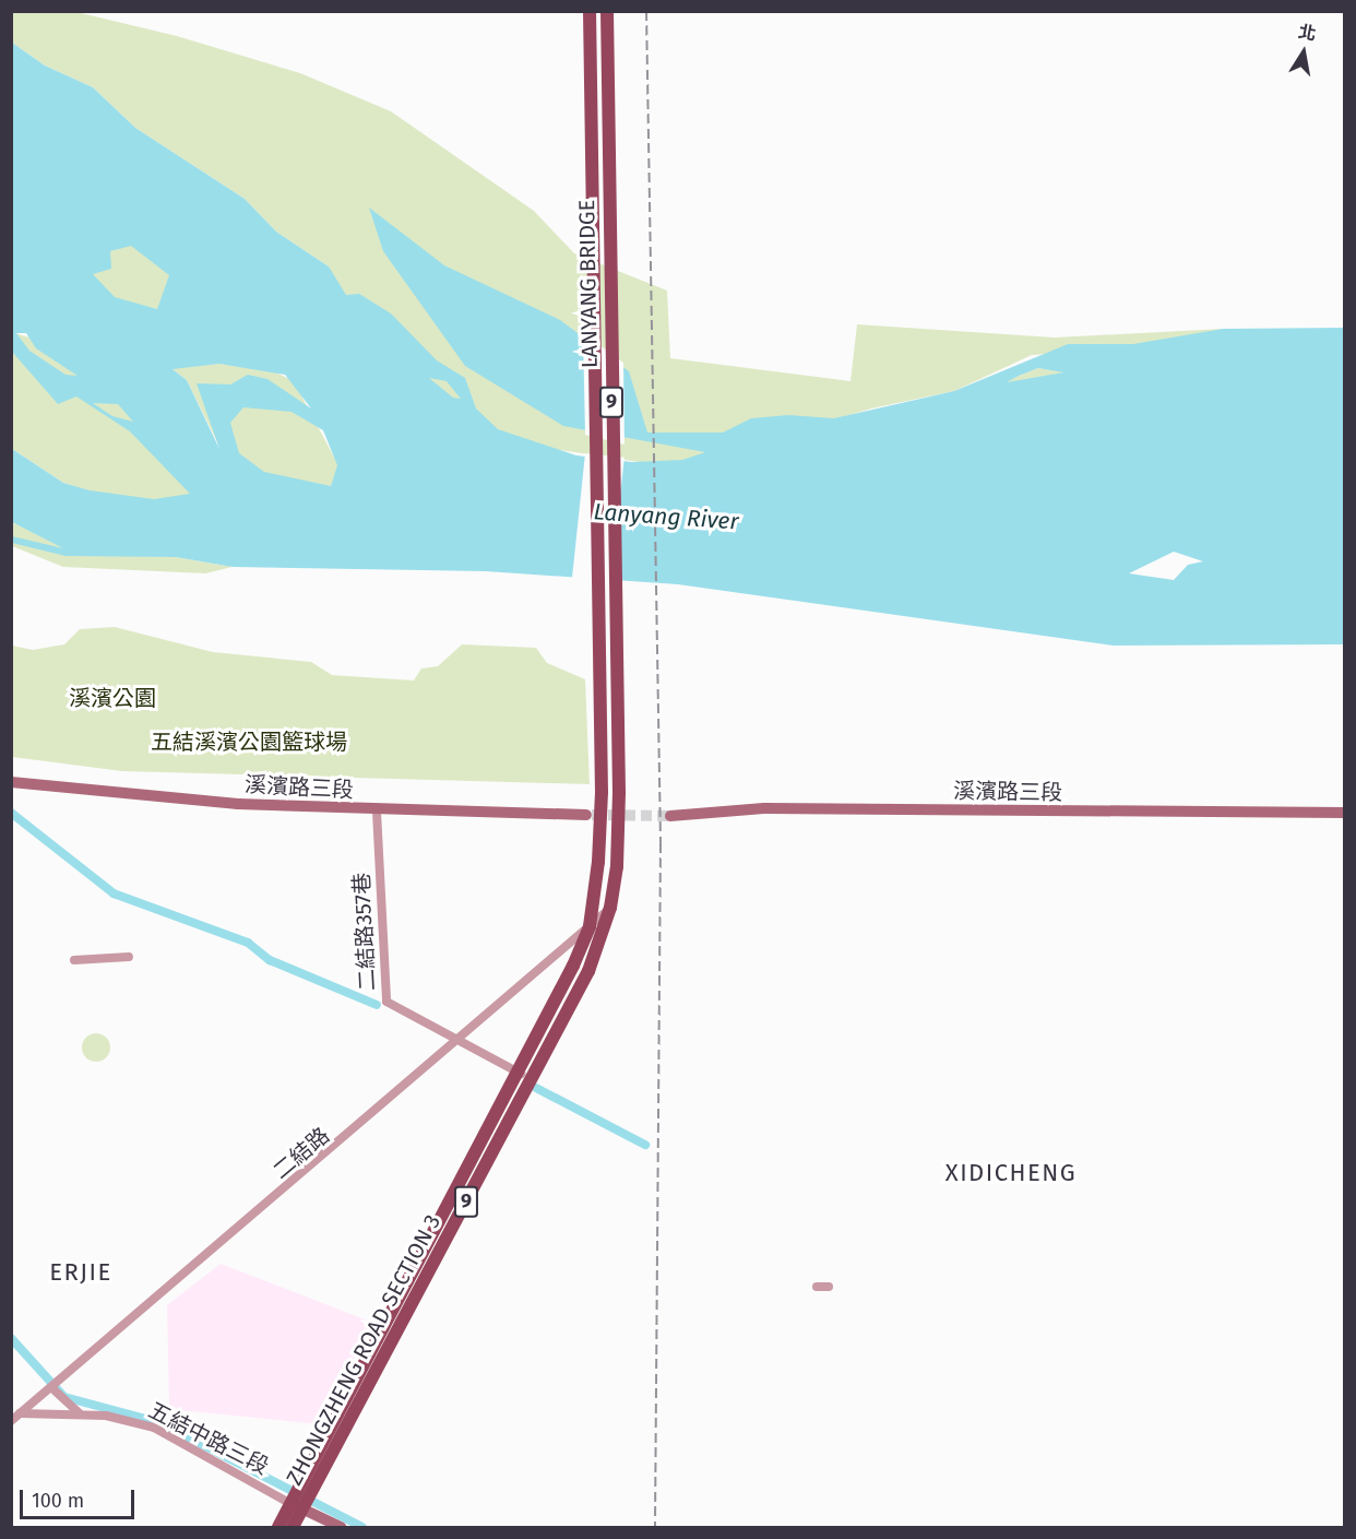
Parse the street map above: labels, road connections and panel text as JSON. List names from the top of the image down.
{
  "streets": {
    "main road": ["LANYANG BRIDGE", "9", "ZHONGZHENG ROAD SECTION 3"],
    "street": [
      "溪濱路三段",
      "二結路357巷",
      "二結路",
      "五結中路三段"
    ]
  },
  "crossings": [
    ["LANYANG BRIDGE", "ZHONGZHENG ROAD SECTION 3"],
    ["溪濱路三段", "二結路357巷"],
    ["二結路357巷", "二結路"],
    ["二結路357巷", "ZHONGZHENG ROAD SECTION 3"],
    ["二結路", "ZHONGZHENG ROAD SECTION 3"],
    ["二結路", "五結中路三段"],
    ["ZHONGZHENG ROAD SECTION 3", "五結中路三段"]
  ],
  "districts": ["XIDICHENG", "ERJIE"],
  "water": ["Lanyang River"],
  "parks": ["溪濱公園", "五結溪濱公園籃球場"],
  "scale_bar": "100 m",
  "north": "top"
}
